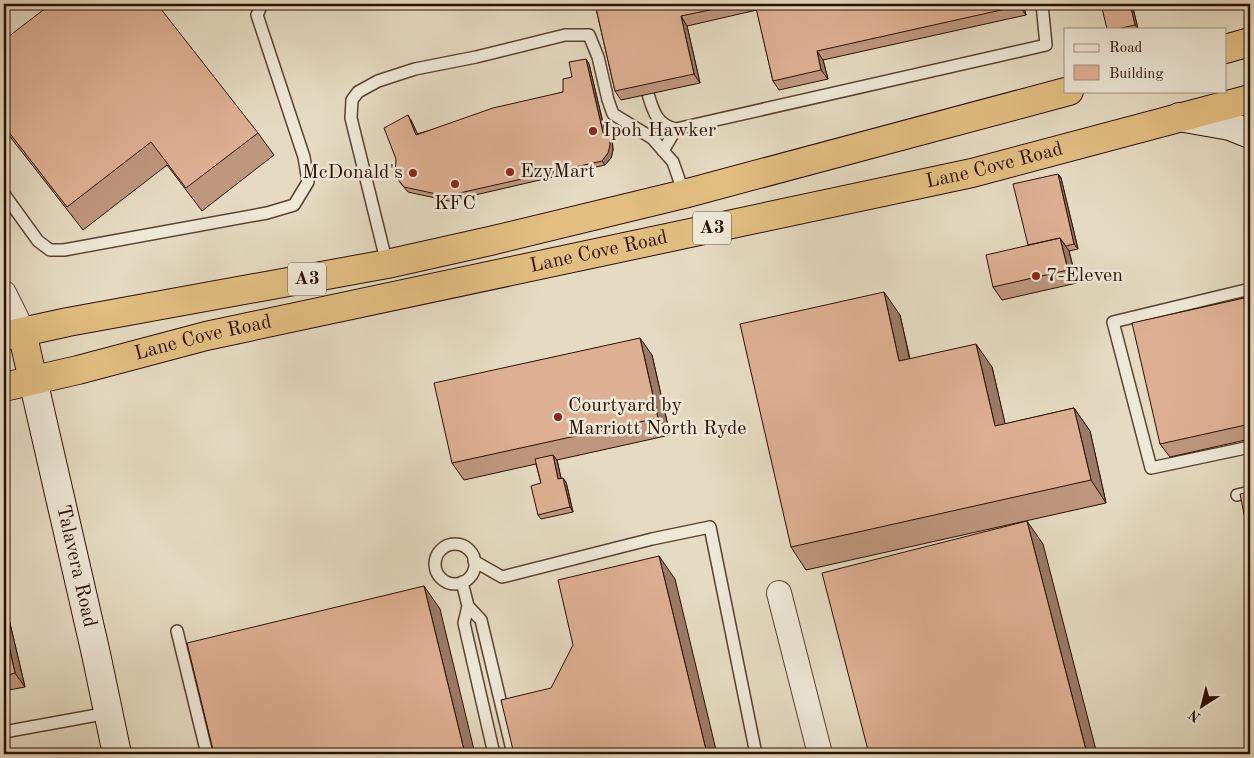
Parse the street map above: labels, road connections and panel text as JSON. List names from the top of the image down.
{
  "streets": {
    "highway": ["Lane Cove Road", "A3"],
    "main road": ["Talavera Road"]
  },
  "crossings": [
    ["Lane Cove Road", "Talavera Road"]
  ],
  "places": [
    "Ipoh Hawker",
    "EzyMart",
    "McDonald's",
    "KFC",
    "7-Eleven",
    "Courtyard by Marriott North Ryde"
  ],
  "legend": ["Road", "Building"],
  "north": "bottom left"
}
